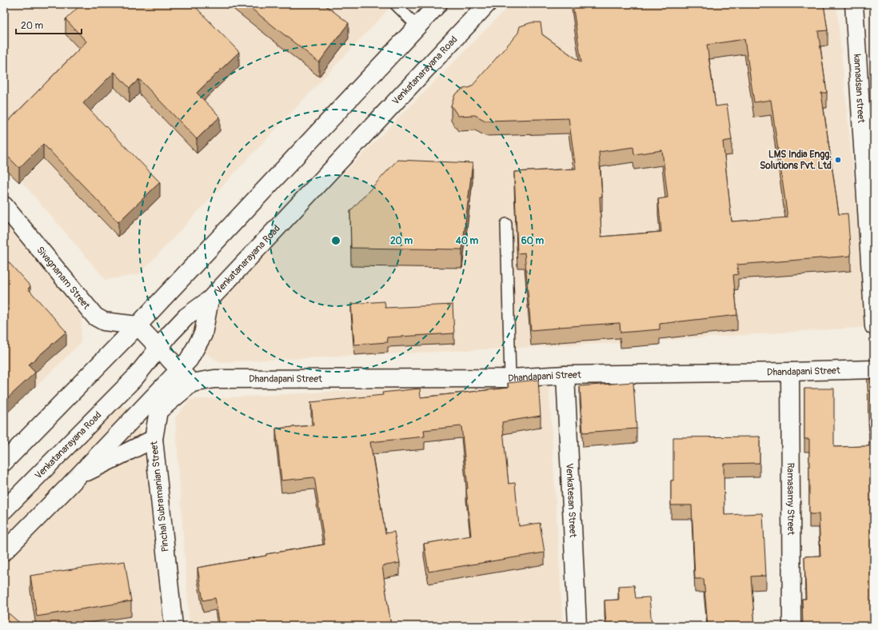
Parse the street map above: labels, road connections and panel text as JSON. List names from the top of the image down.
{
  "streets": {
    "street": [
      "Venkatanarayana Road",
      "kannadsan street",
      "Sivagnanam Street",
      "Dhandapani Street",
      "Pinchal Subramanian Street",
      "Ramasamy Street",
      "Venkatesan Street"
    ]
  },
  "crossings": [
    ["Dhandapani Street", "Pinchal Subramanian Street"],
    ["Dhandapani Street", "Ramasamy Street"],
    ["Dhandapani Street", "Venkatesan Street"]
  ],
  "places": ["LMS India Engg. Solutions Pvt. Ltd"],
  "scale_bar": "20 m",
  "rings": ["20 m", "40 m", "60 m"]
}
